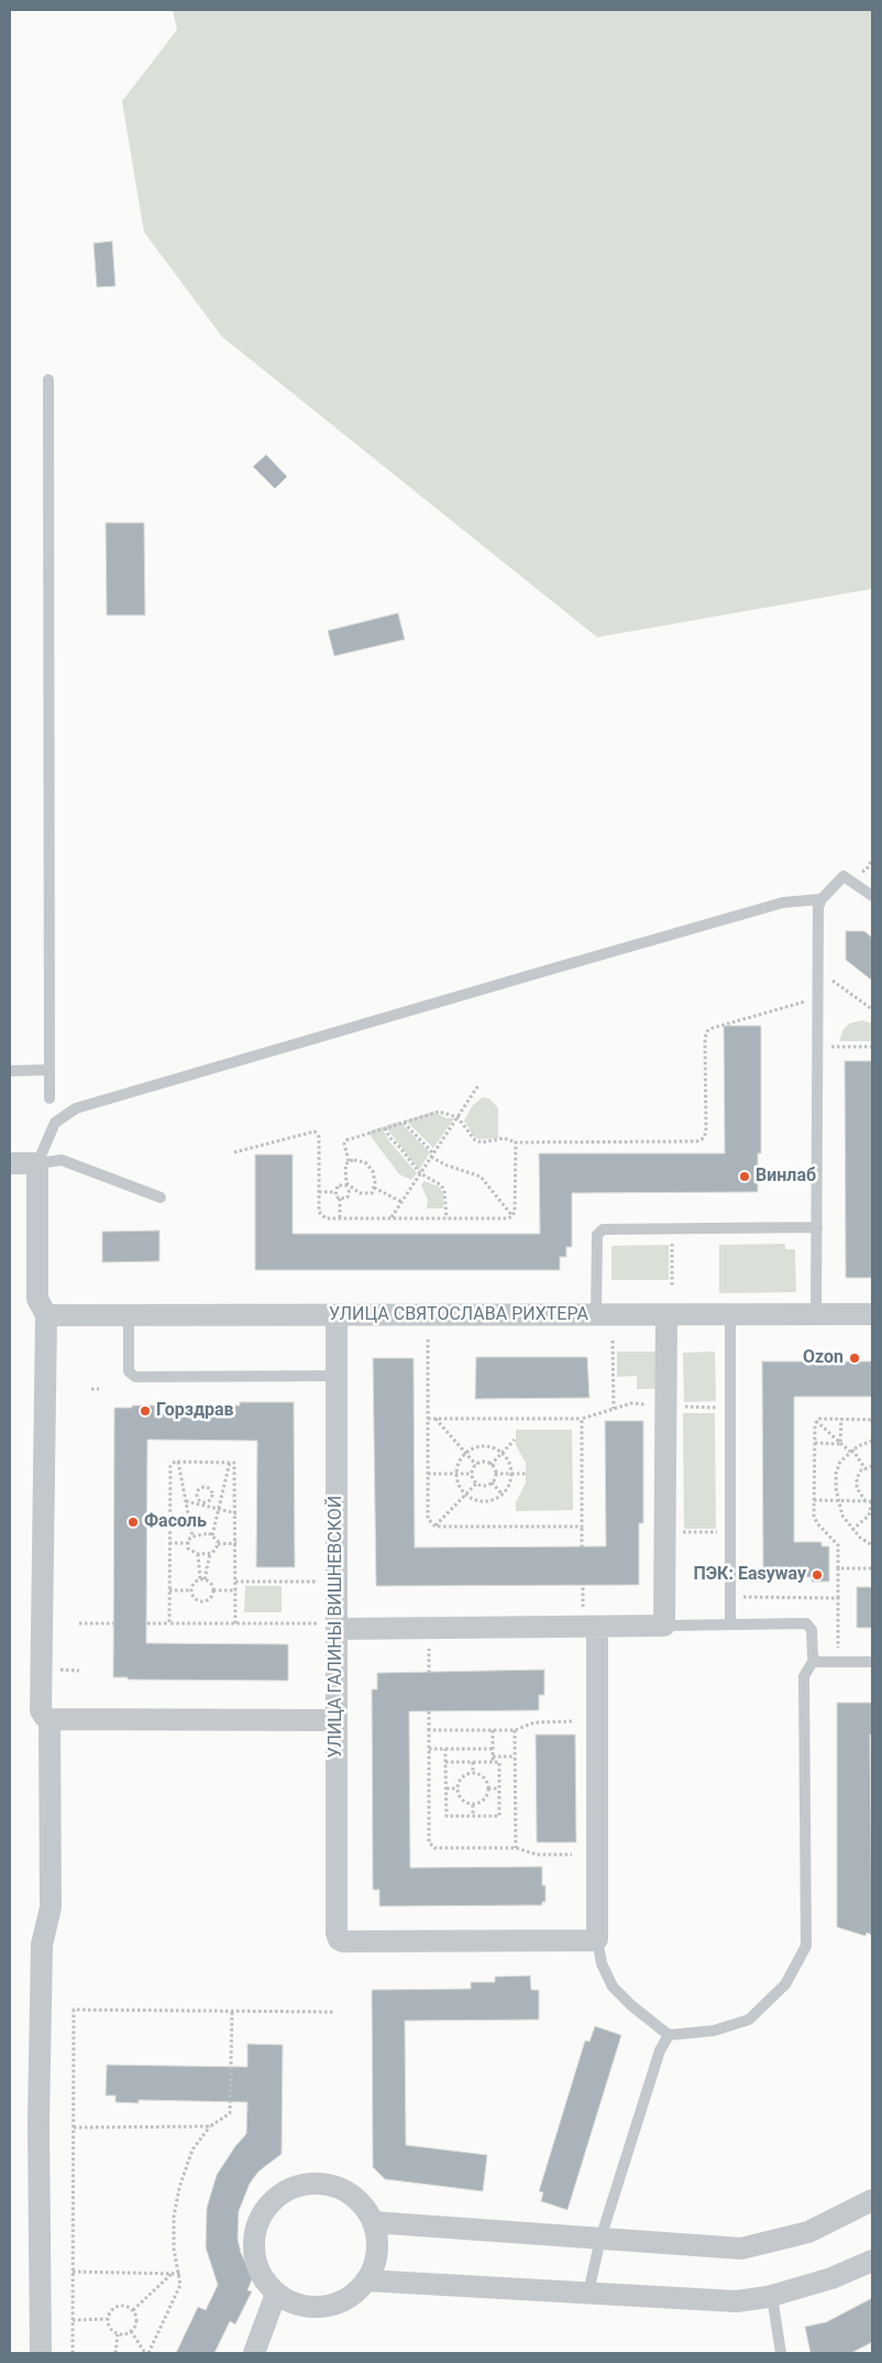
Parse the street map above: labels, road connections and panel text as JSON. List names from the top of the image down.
{
  "streets": {
    "street": ["УЛИЦА СВЯТОСЛАВА РИХТЕРА", "УЛИЦА ГАЛИНЫ ВИШНЕВСКОЙ"]
  },
  "crossings": [
    ["УЛИЦА СВЯТОСЛАВА РИХТЕРА", "УЛИЦА ГАЛИНЫ ВИШНЕВСКОЙ"]
  ],
  "places": [
    "Винлаб",
    "Ozon",
    "Горздрав",
    "Фасоль",
    "ПЭК: Easyway"
  ]
}
